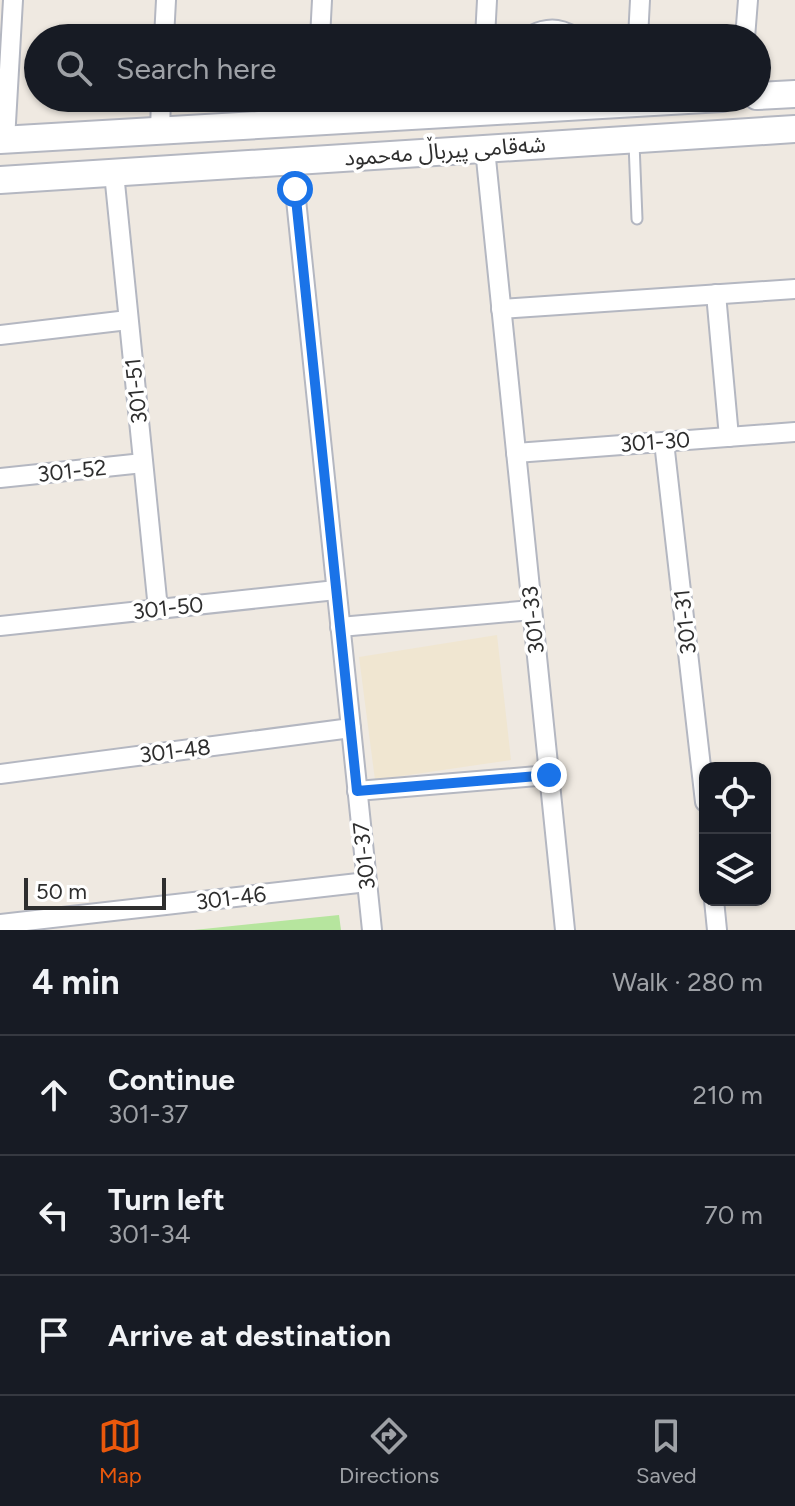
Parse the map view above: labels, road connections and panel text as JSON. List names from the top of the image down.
{
  "streets": {
    "main road": ["شەقامی پیرباڵ مەحمود"],
    "street": [
      "301-51",
      "301-30",
      "301-52",
      "301-50",
      "301-33",
      "301-31",
      "301-48",
      "301-37",
      "301-46"
    ]
  },
  "crossings": [
    ["شەقامی پیرباڵ مەحمود", "301-51"],
    ["شەقامی پیرباڵ مەحمود", "301-33"],
    ["شەقامی پیرباڵ مەحمود", "301-37"],
    ["301-51", "301-52"],
    ["301-51", "301-50"],
    ["301-30", "301-33"],
    ["301-30", "301-31"],
    ["301-50", "301-37"],
    ["301-48", "301-37"],
    ["301-37", "301-46"]
  ],
  "scale_bar": "50 m",
  "page": {
    "search": "Search here",
    "scale": "50 m",
    "heading": ["4 min", "Walk · 280 m"],
    "list": [
      ["Continue", "301-37", "210 m"],
      ["Turn left", "301-34", "70 m"],
      "Arrive at destination"
    ],
    "nav": ["Map", "Directions", "Saved"]
  }
}
